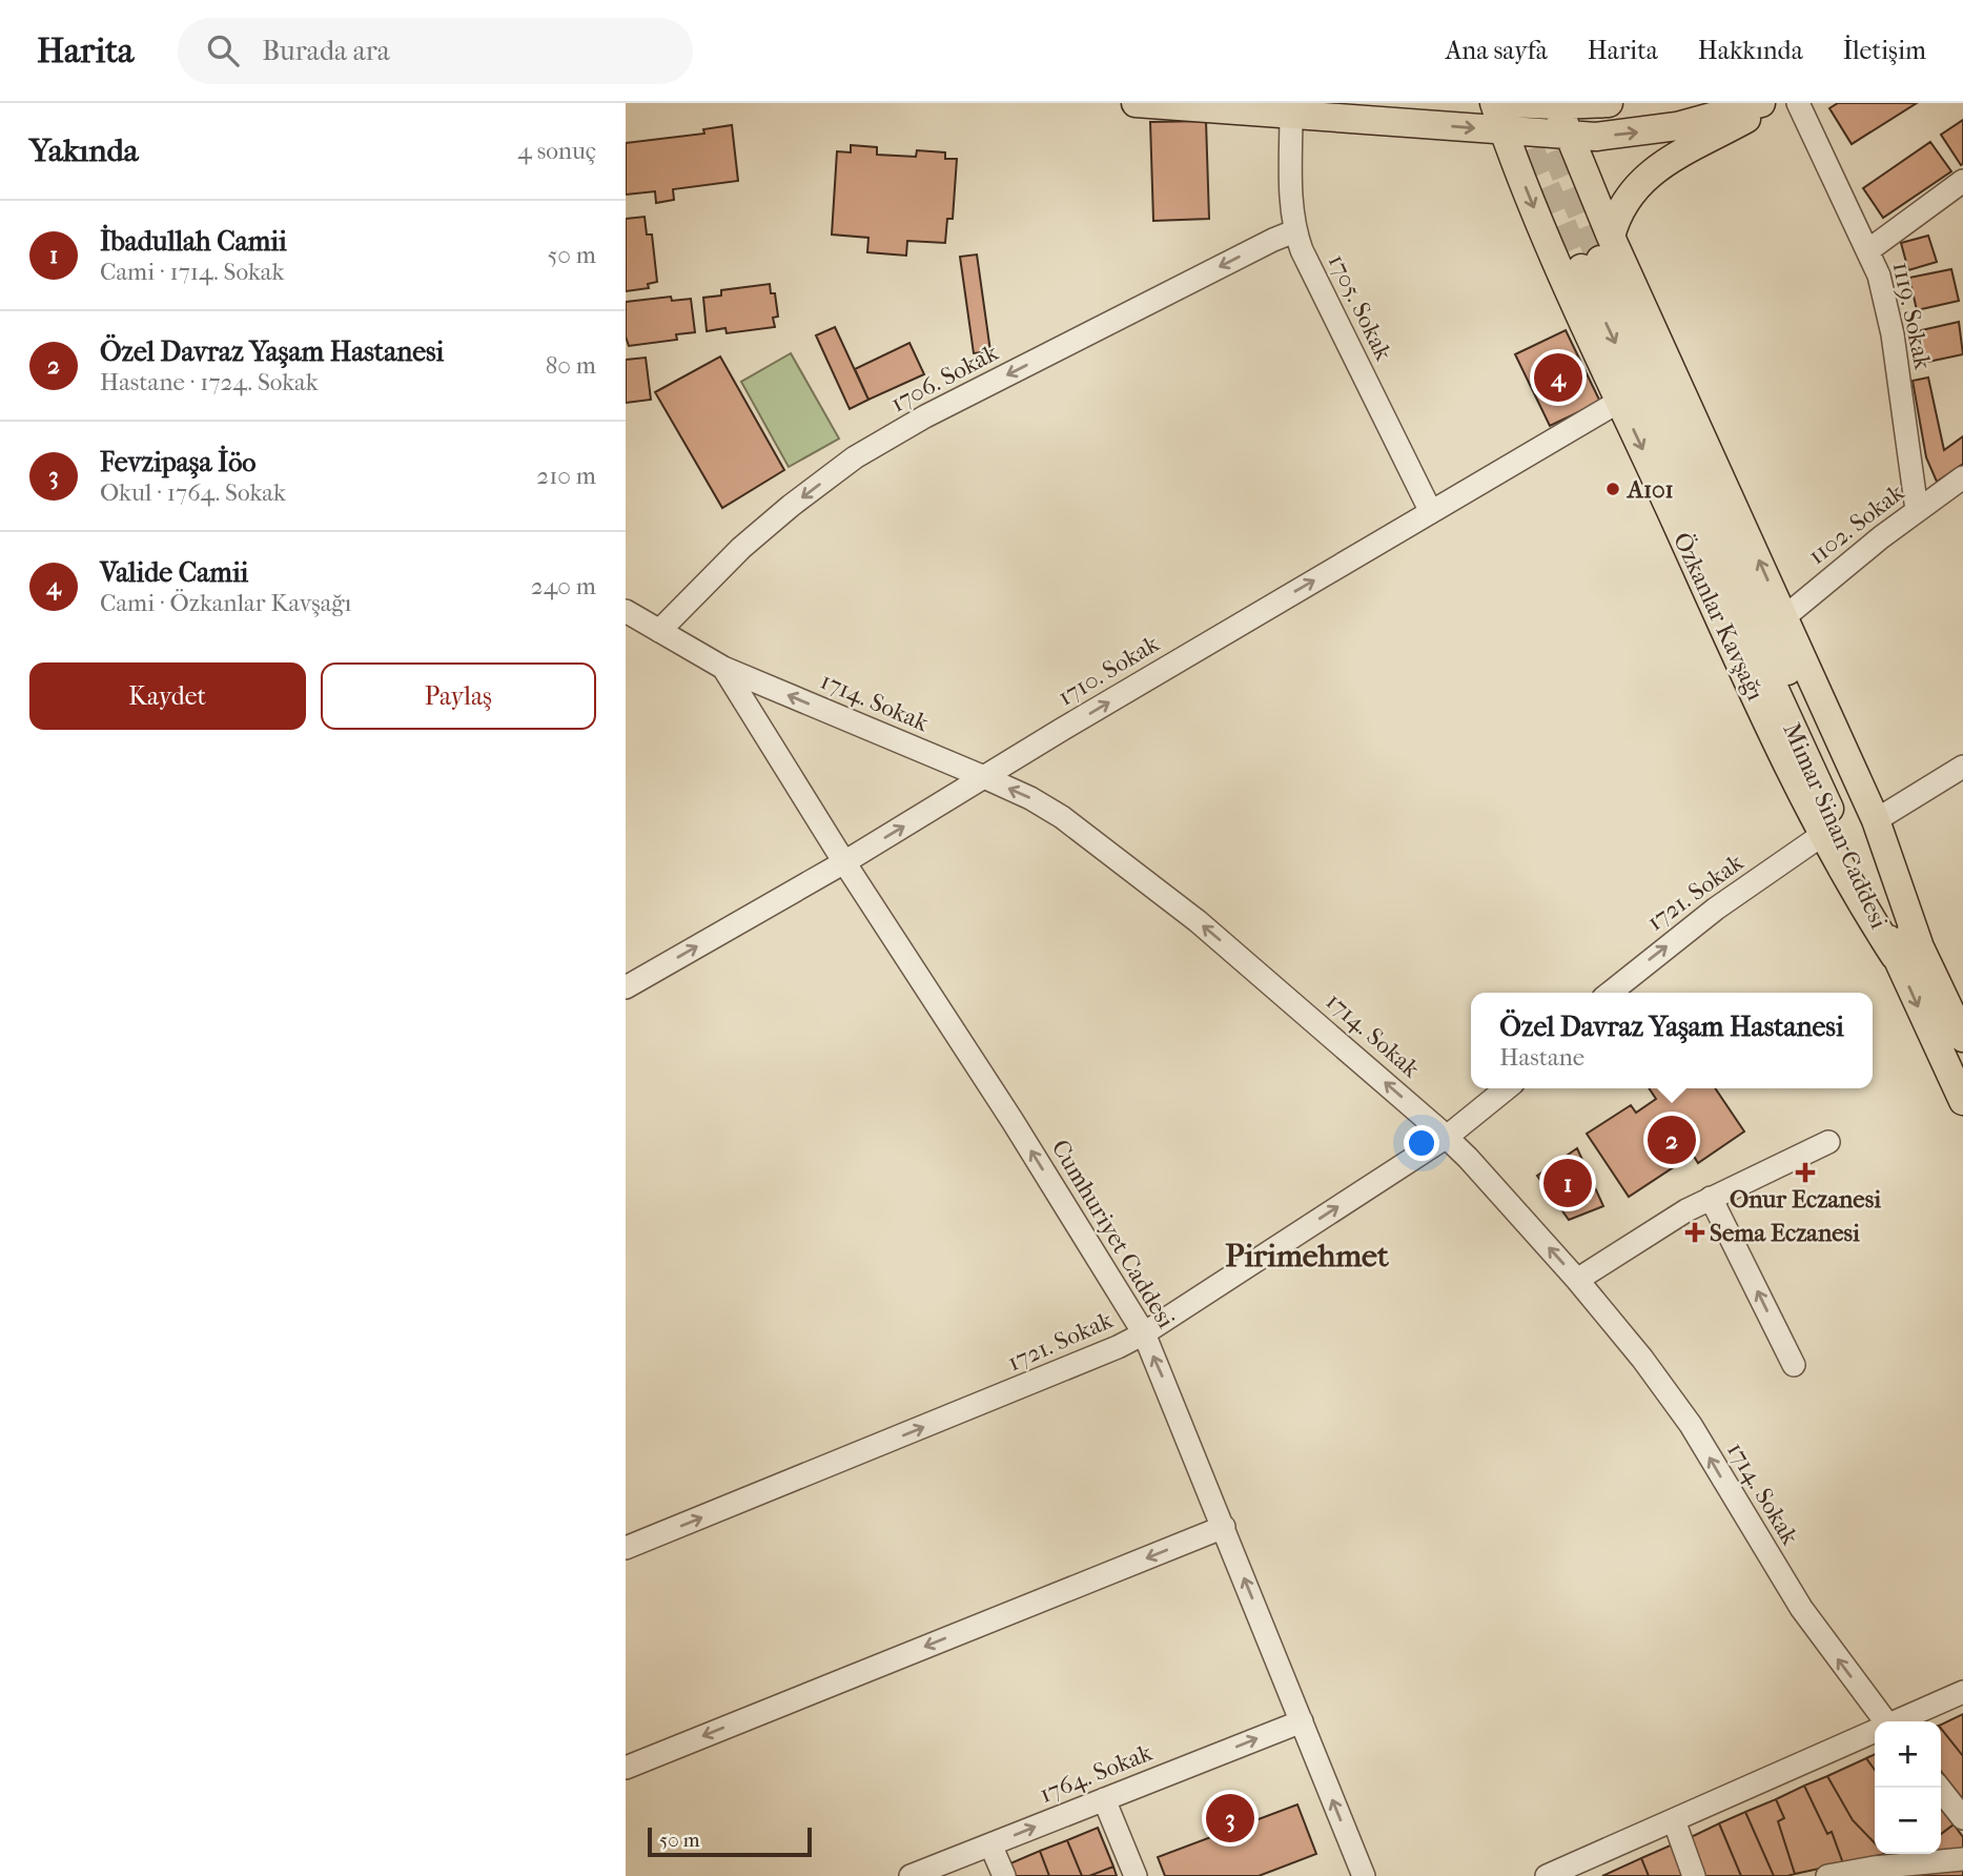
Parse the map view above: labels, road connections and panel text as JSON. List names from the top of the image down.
{
  "streets": {
    "main road": ["Özkanlar Kavşağı", "Mimar Sinan Caddesi"],
    "street": [
      "1705. Sokak",
      "1119. Sokak",
      "1706. Sokak",
      "1102. Sokak",
      "1710. Sokak",
      "1714. Sokak",
      "1721. Sokak",
      "Cumhuriyet Caddesi",
      "1764. Sokak"
    ]
  },
  "crossings": [
    ["1705. Sokak", "1706. Sokak"],
    ["1705. Sokak", "1710. Sokak"],
    ["1119. Sokak", "1102. Sokak"],
    ["1706. Sokak", "1714. Sokak"],
    ["Özkanlar Kavşağı", "1710. Sokak"],
    ["Özkanlar Kavşağı", "Mimar Sinan Caddesi"],
    ["Özkanlar Kavşağı", "1721. Sokak"],
    ["1710. Sokak", "1714. Sokak"],
    ["1710. Sokak", "Cumhuriyet Caddesi"],
    ["1714. Sokak", "1721. Sokak"],
    ["1714. Sokak", "Cumhuriyet Caddesi"],
    ["1721. Sokak", "Cumhuriyet Caddesi"],
    ["Cumhuriyet Caddesi", "1764. Sokak"]
  ],
  "one_way": [
    "1706. Sokak",
    "1710. Sokak",
    "1714. Sokak",
    "1721. Sokak",
    "Cumhuriyet Caddesi",
    "1764. Sokak"
  ],
  "districts": ["Pirimehmet"],
  "places": {
    "other": ["A101"],
    "health": ["Onur Eczanesi", "Sema Eczanesi"]
  },
  "scale_bar": "50 m",
  "page": {
    "header": "Harita",
    "search": "Burada ara",
    "nav": [
      "Ana sayfa",
      "Harita",
      "Hakkında",
      "İletişim"
    ],
    "heading": ["Yakında", "4 sonuç"],
    "list": [
      {
        "mark": "1",
        "name": "İbadullah Camii",
        "note": "Cami · 1714. Sokak",
        "value": "50 m"
      },
      {
        "mark": "2",
        "name": "Özel Davraz Yaşam Hastanesi",
        "note": "Hastane · 1724. Sokak",
        "value": "80 m"
      },
      {
        "mark": "3",
        "name": "Fevzipaşa İöo",
        "note": "Okul · 1764. Sokak",
        "value": "210 m"
      },
      {
        "mark": "4",
        "name": "Valide Camii",
        "note": "Cami · Özkanlar Kavşağı",
        "value": "240 m"
      }
    ],
    "pins": [
      "4",
      "2",
      "1",
      "3"
    ],
    "buttons": ["Kaydet", "Paylaş"],
    "popup": ["Özel Davraz Yaşam Hastanesi", "Hastane"],
    "map_buttons": ["+", "−"],
    "scale": "50 m"
  }
}
